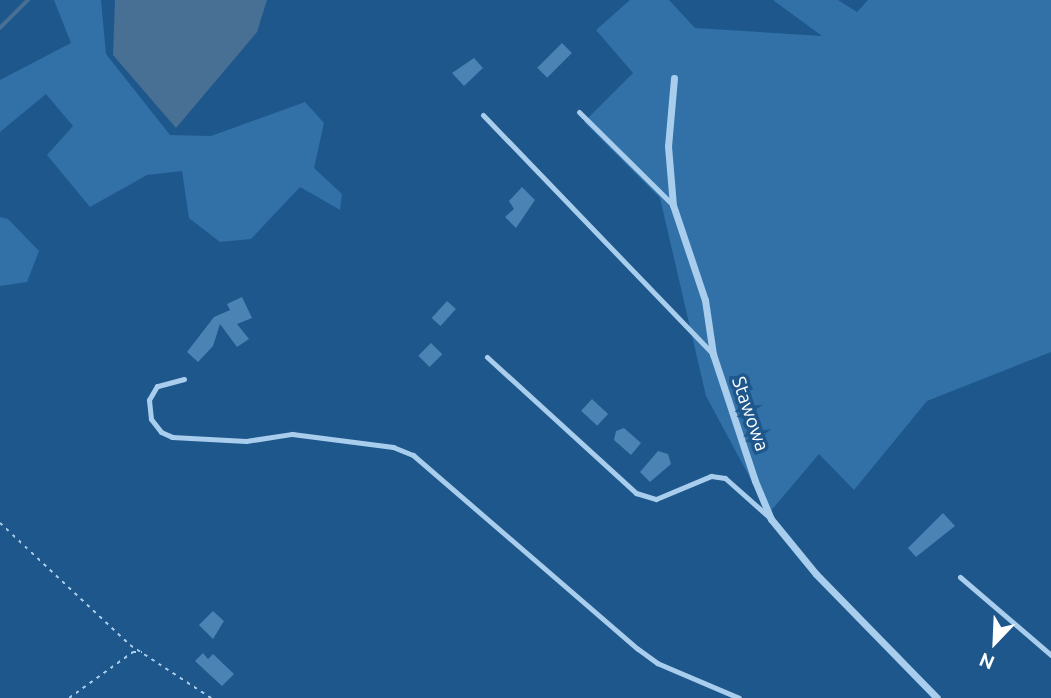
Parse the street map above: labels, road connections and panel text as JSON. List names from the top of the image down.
{
  "streets": {
    "street": ["Stawowa"]
  },
  "north": "bottom left"
}
